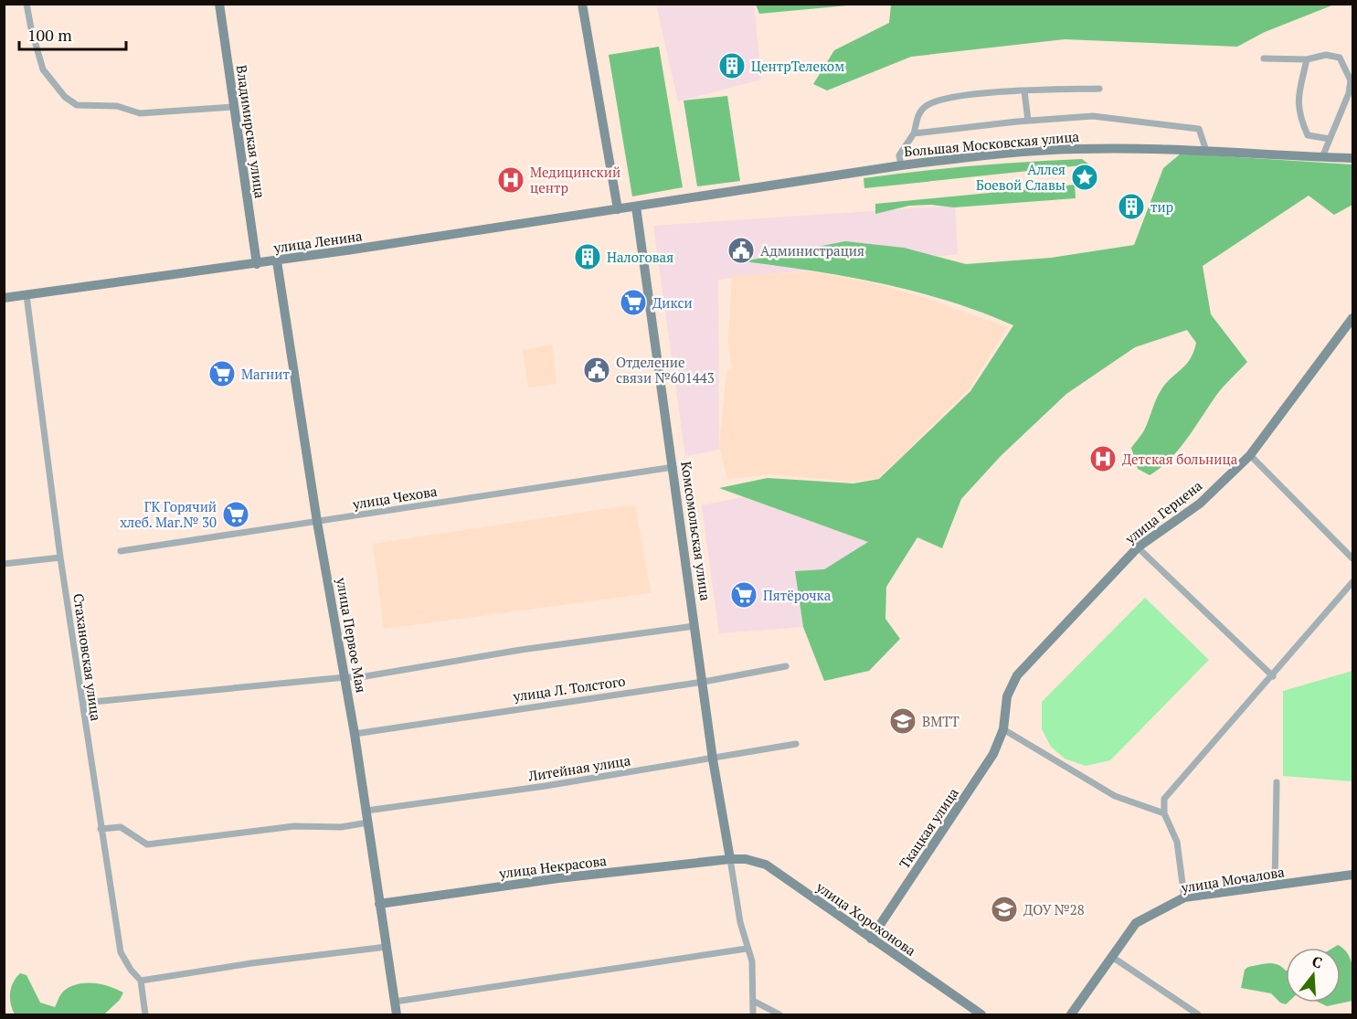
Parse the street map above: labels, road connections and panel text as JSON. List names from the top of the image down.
{
  "streets": {
    "street": [
      "Владимирская улица",
      "Большая Московская улица",
      "улица Ленина",
      "улица Чехова",
      "улица Герцена",
      "Комсомольская улица",
      "улица Первое Мая",
      "Стахановская улица",
      "улица Л. Толстого",
      "Литейная улица",
      "Ткацкая улица",
      "улица Некрасова",
      "улица Мочалова",
      "улица Хорохонова"
    ]
  },
  "crossings": [
    ["Владимирская улица", "улица Ленина"],
    ["Большая Московская улица", "улица Ленина"],
    ["Большая Московская улица", "Комсомольская улица"],
    ["улица Ленина", "Комсомольская улица"],
    ["улица Ленина", "улица Первое Мая"],
    ["улица Ленина", "Стахановская улица"],
    ["улица Чехова", "Комсомольская улица"],
    ["улица Чехова", "улица Первое Мая"],
    ["улица Герцена", "Ткацкая улица"],
    ["Комсомольская улица", "улица Л. Толстого"],
    ["Комсомольская улица", "Литейная улица"],
    ["Комсомольская улица", "улица Некрасова"],
    ["Комсомольская улица", "улица Хорохонова"],
    ["улица Первое Мая", "улица Л. Толстого"],
    ["улица Первое Мая", "Литейная улица"],
    ["улица Первое Мая", "улица Некрасова"],
    ["Ткацкая улица", "улица Хорохонова"],
    ["улица Некрасова", "улица Хорохонова"]
  ],
  "places": {
    "building": ["ЦентрТелеком", "тир", "Налоговая"],
    "place": ["Аллея Боевой Славы"],
    "hospital": ["Медицинский центр", "Детская больница"],
    "public building": ["Администрация", "Отделение связи №601443"],
    "supermarket": [
      "Дикси",
      "Магнит",
      "ГК Горячий хлеб. Маг.№ 30",
      "Пятёрочка"
    ],
    "school or university": ["ВМТТ", "ДОУ №28"]
  },
  "scale_bar": "100 m",
  "north": "top"
}
